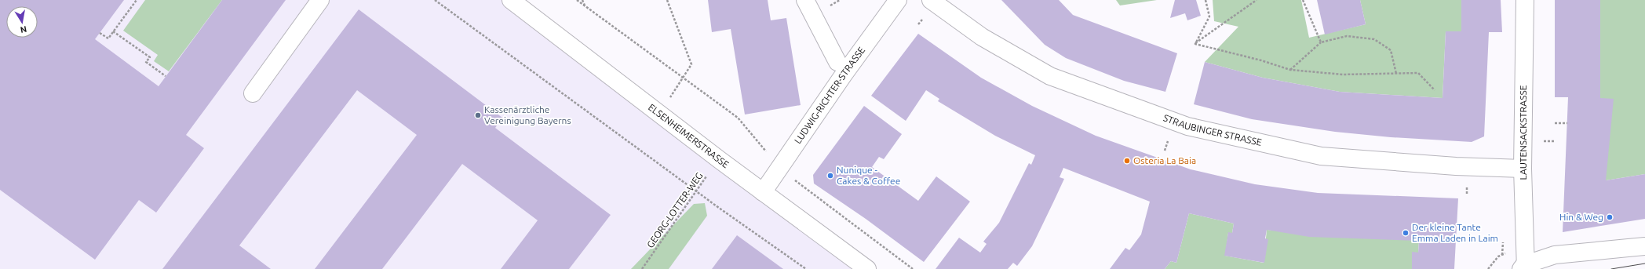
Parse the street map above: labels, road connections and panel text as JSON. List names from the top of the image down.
{
  "streets": {
    "street": [
      "LUDWIG-RICHTER-STRASSE",
      "STRAUBINGER STRASSE",
      "LAUTENSACKSTRASSE",
      "ELSENHEIMERSTRASSE"
    ],
    "path": ["GEORG-LOTTER-WEG"]
  },
  "crossings": [
    ["LUDWIG-RICHTER-STRASSE", "ELSENHEIMERSTRASSE"],
    ["STRAUBINGER STRASSE", "LAUTENSACKSTRASSE"],
    ["ELSENHEIMERSTRASSE", "GEORG-LOTTER-WEG"]
  ],
  "places": [
    "Kassenärztliche Vereinigung Bayerns",
    "Osteria La Baia",
    "Nunique - Cakes & Coffee",
    "Hin & Weg",
    "Der kleine Tante Emma Laden in Laim"
  ],
  "north": "bottom"
}
